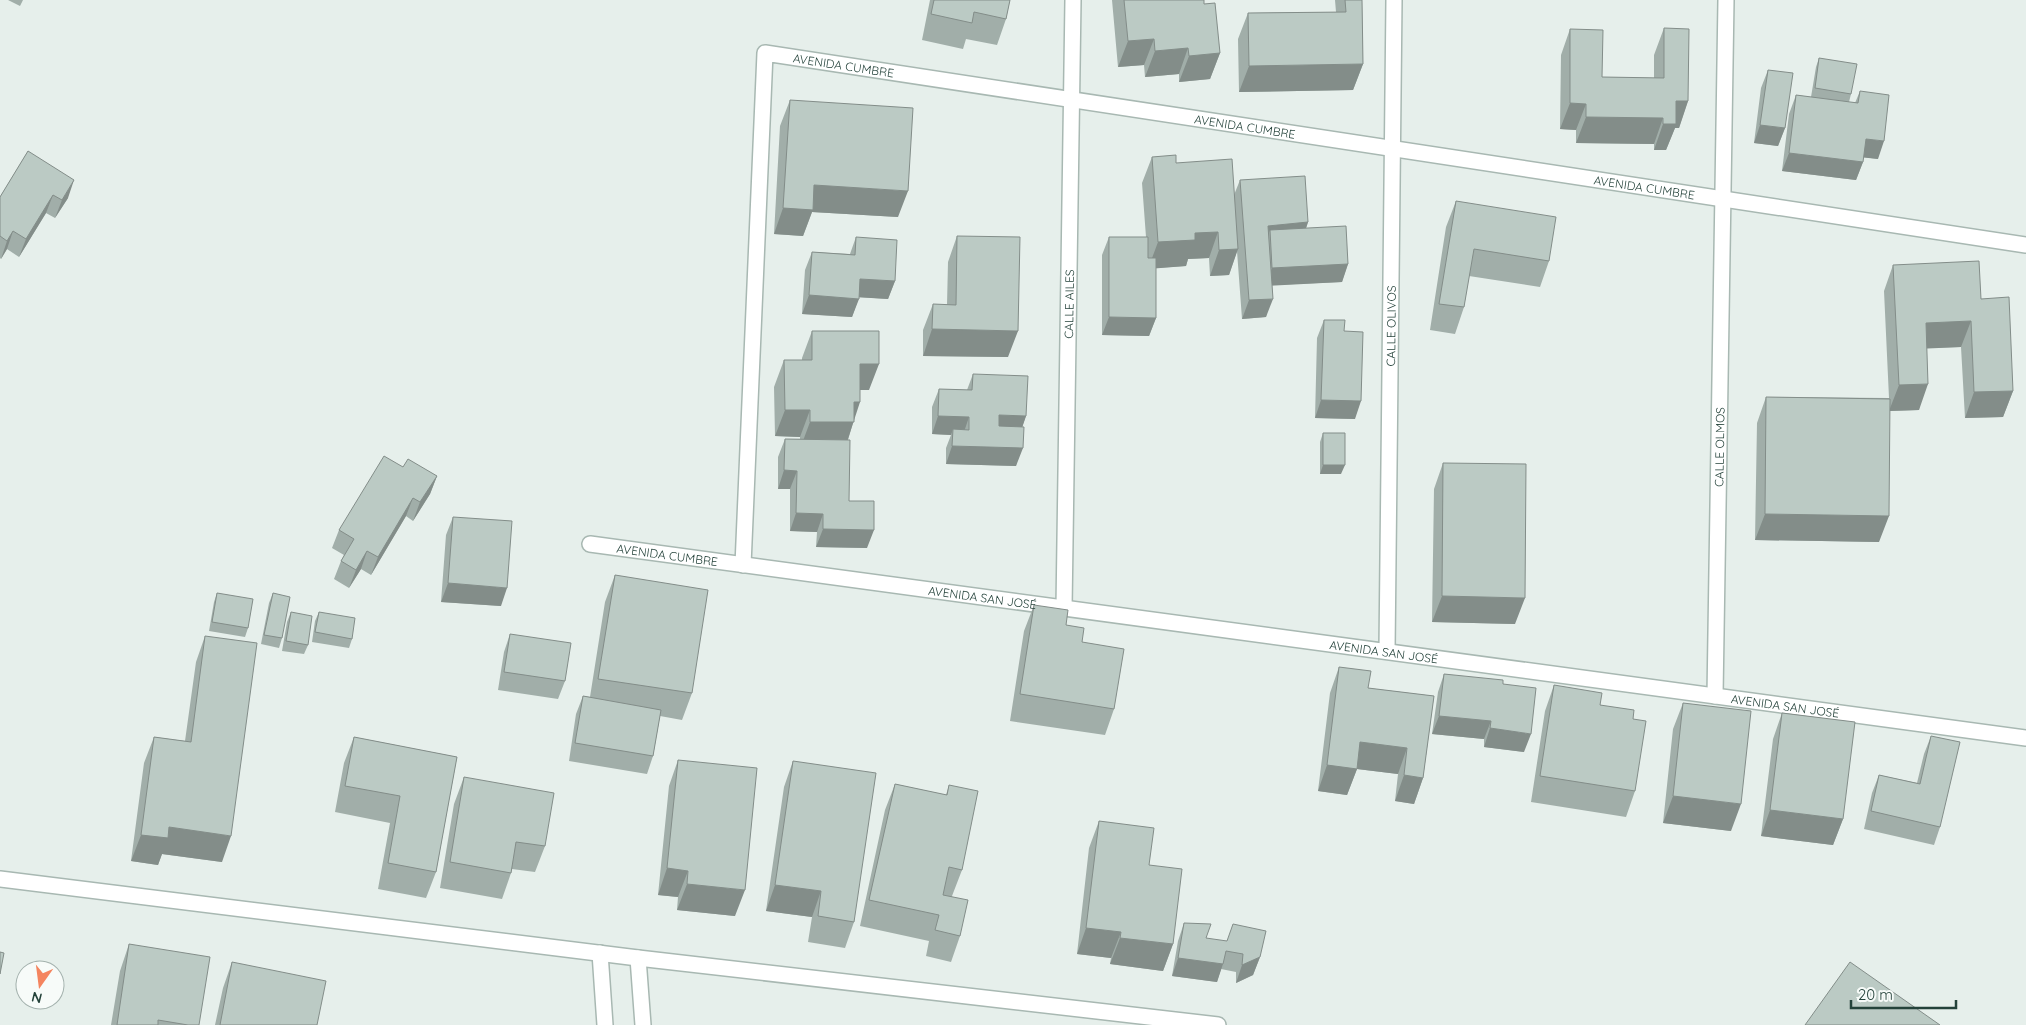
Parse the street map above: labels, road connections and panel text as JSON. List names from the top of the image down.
{
  "streets": {
    "street": [
      "AVENIDA CUMBRE",
      "CALLE AILES",
      "CALLE OLIVOS",
      "CALLE OLMOS",
      "AVENIDA SAN JOSÉ"
    ]
  },
  "crossings": [
    ["AVENIDA CUMBRE", "CALLE AILES"],
    ["AVENIDA CUMBRE", "CALLE OLIVOS"],
    ["AVENIDA CUMBRE", "CALLE OLMOS"],
    ["AVENIDA CUMBRE", "AVENIDA SAN JOSÉ"],
    ["CALLE AILES", "AVENIDA SAN JOSÉ"],
    ["CALLE OLIVOS", "AVENIDA SAN JOSÉ"],
    ["CALLE OLMOS", "AVENIDA SAN JOSÉ"]
  ],
  "scale_bar": "20 m",
  "north": "bottom"
}
